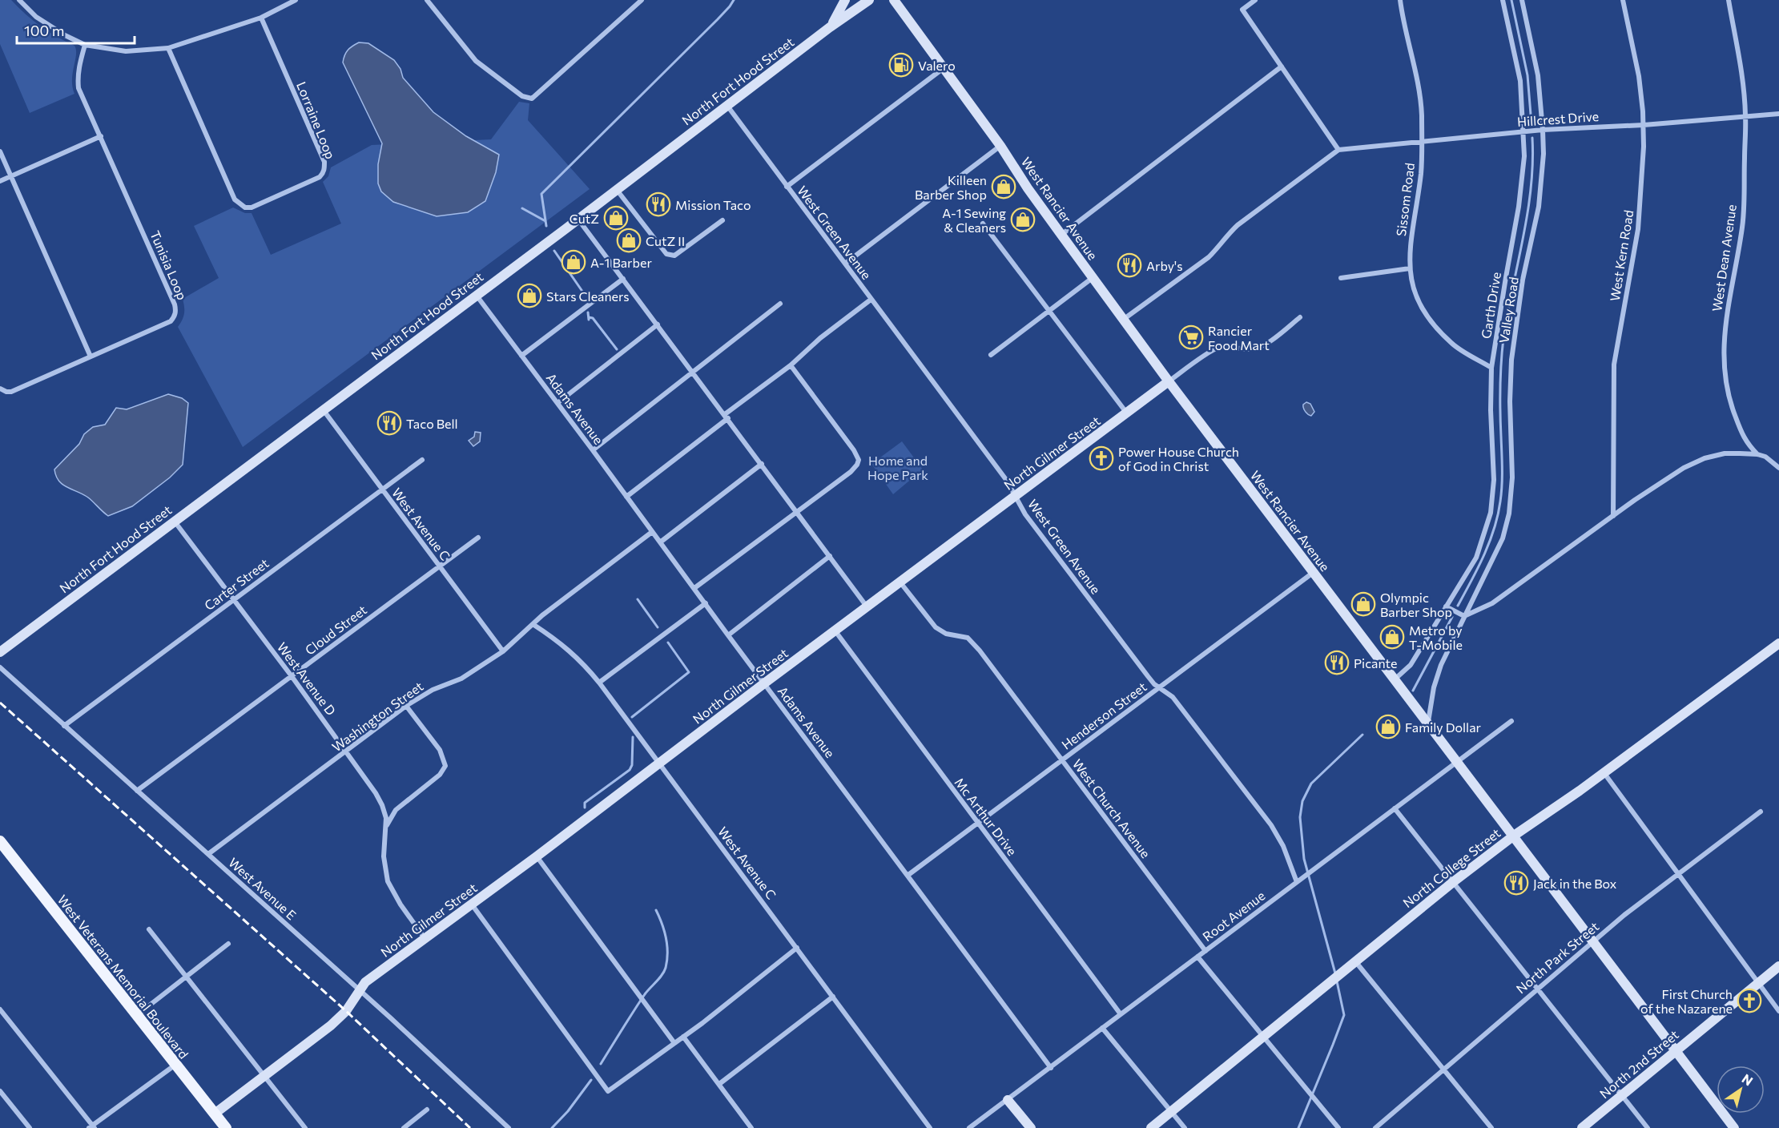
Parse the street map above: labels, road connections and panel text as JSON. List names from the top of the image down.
{
  "streets": {
    "main road": [
      "North Fort Hood Street",
      "West Rancier Avenue",
      "North Gilmer Street",
      "North College Street",
      "West Veterans Memorial Boulevard",
      "North 2nd Street"
    ],
    "street": [
      "Hillcrest Drive",
      "Lorraine Loop",
      "Sissom Road",
      "West Green Avenue",
      "West Kern Road",
      "West Dean Avenue",
      "Tunisia Loop",
      "Garth Drive",
      "Valley Road",
      "Adams Avenue",
      "West Avenue C",
      "Carter Street",
      "Cloud Street",
      "West Avenue D",
      "Henderson Street",
      "Washington Street",
      "West Church Avenue",
      "Mc Arthur Drive",
      "West Avenue E",
      "Root Avenue",
      "North Park Street"
    ]
  },
  "crossings": [
    ["North Fort Hood Street", "West Green Avenue"],
    ["North Fort Hood Street", "Adams Avenue"],
    ["North Fort Hood Street", "West Avenue C"],
    ["North Fort Hood Street", "West Avenue D"],
    ["Hillcrest Drive", "Sissom Road"],
    ["Hillcrest Drive", "West Kern Road"],
    ["Hillcrest Drive", "West Dean Avenue"],
    ["Hillcrest Drive", "Garth Drive"],
    ["Hillcrest Drive", "Valley Road"],
    ["Sissom Road", "Garth Drive"],
    ["West Rancier Avenue", "Garth Drive"],
    ["West Rancier Avenue", "North Gilmer Street"],
    ["West Rancier Avenue", "Henderson Street"],
    ["West Rancier Avenue", "North College Street"],
    ["West Rancier Avenue", "Root Avenue"],
    ["West Rancier Avenue", "North Park Street"],
    ["West Rancier Avenue", "North 2nd Street"],
    ["West Green Avenue", "North Gilmer Street"],
    ["West Green Avenue", "Henderson Street"],
    ["West Green Avenue", "Root Avenue"],
    ["Adams Avenue", "North Gilmer Street"],
    ["Adams Avenue", "Henderson Street"],
    ["Adams Avenue", "Washington Street"],
    ["Adams Avenue", "Root Avenue"],
    ["North Gilmer Street", "West Avenue C"],
    ["North Gilmer Street", "West Avenue D"],
    ["North Gilmer Street", "West Church Avenue"],
    ["North Gilmer Street", "Mc Arthur Drive"],
    ["North Gilmer Street", "West Avenue E"],
    ["North Gilmer Street", "West Veterans Memorial Boulevard"],
    ["West Avenue C", "Carter Street"],
    ["West Avenue C", "Cloud Street"],
    ["West Avenue C", "Washington Street"],
    ["Carter Street", "West Avenue D"],
    ["Carter Street", "West Avenue E"],
    ["Cloud Street", "West Avenue D"],
    ["Cloud Street", "West Avenue E"],
    ["West Avenue D", "Washington Street"],
    ["Henderson Street", "West Church Avenue"],
    ["Henderson Street", "Mc Arthur Drive"],
    ["Washington Street", "West Avenue E"],
    ["West Church Avenue", "Root Avenue"],
    ["Mc Arthur Drive", "Root Avenue"]
  ],
  "parks": ["Home and Hope Park"],
  "places": {
    "fuel station": ["Valero"],
    "shop": [
      "Killeen Barber Shop",
      "CutZ",
      "A-1 Sewing & Cleaners",
      "CutZ II",
      "A-1 Barber",
      "Stars Cleaners",
      "Olympic Barber Shop",
      "Metro by T-Mobile",
      "Family Dollar"
    ],
    "restaurant": [
      "Mission Taco",
      "Arby's",
      "Taco Bell",
      "Picante",
      "Jack in the Box"
    ],
    "supermarket": ["Rancier Food Mart"],
    "church": ["Power House Church of God in Christ", "First Church of the Nazarene"]
  },
  "scale_bar": "100 m",
  "north": "top right"
}
